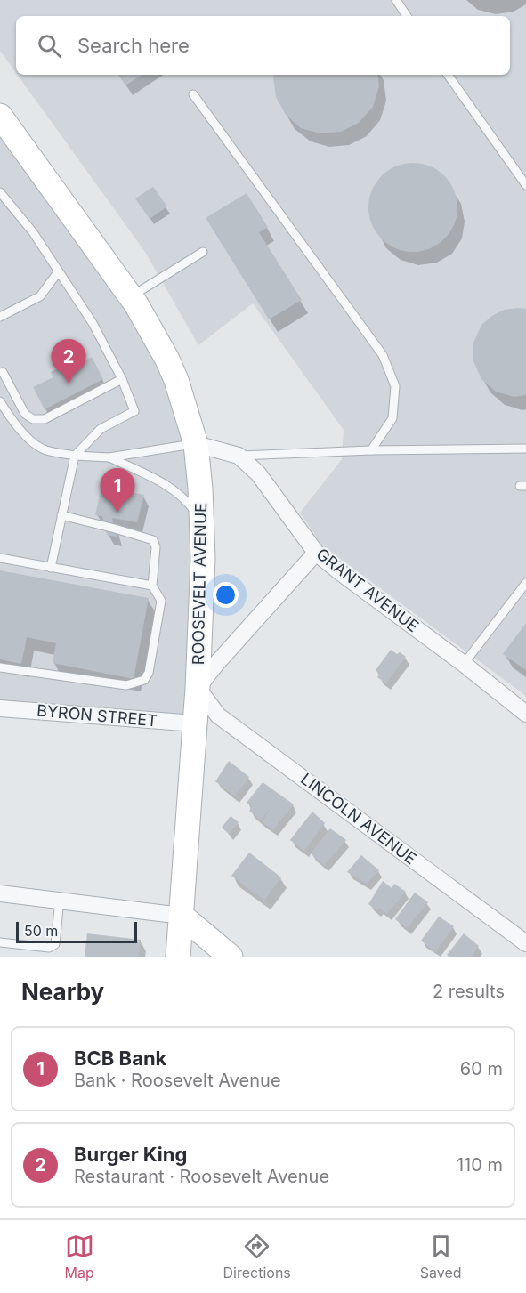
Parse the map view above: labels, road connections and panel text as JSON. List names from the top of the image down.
{
  "streets": {
    "street": [
      "ROOSEVELT AVENUE",
      "GRANT AVENUE",
      "BYRON STREET",
      "LINCOLN AVENUE"
    ]
  },
  "crossings": [
    ["ROOSEVELT AVENUE", "GRANT AVENUE"],
    ["ROOSEVELT AVENUE", "BYRON STREET"],
    ["ROOSEVELT AVENUE", "LINCOLN AVENUE"]
  ],
  "scale_bar": "50 m",
  "page": {
    "search": "Search here",
    "pins": ["2", "1"],
    "scale": "50 m",
    "heading": ["Nearby", "2 results"],
    "list": [
      {
        "mark": "1",
        "name": "BCB Bank",
        "note": "Bank · Roosevelt Avenue",
        "value": "60 m"
      },
      {
        "mark": "2",
        "name": "Burger King",
        "note": "Restaurant · Roosevelt Avenue",
        "value": "110 m"
      }
    ],
    "nav": ["Map", "Directions", "Saved"]
  }
}
